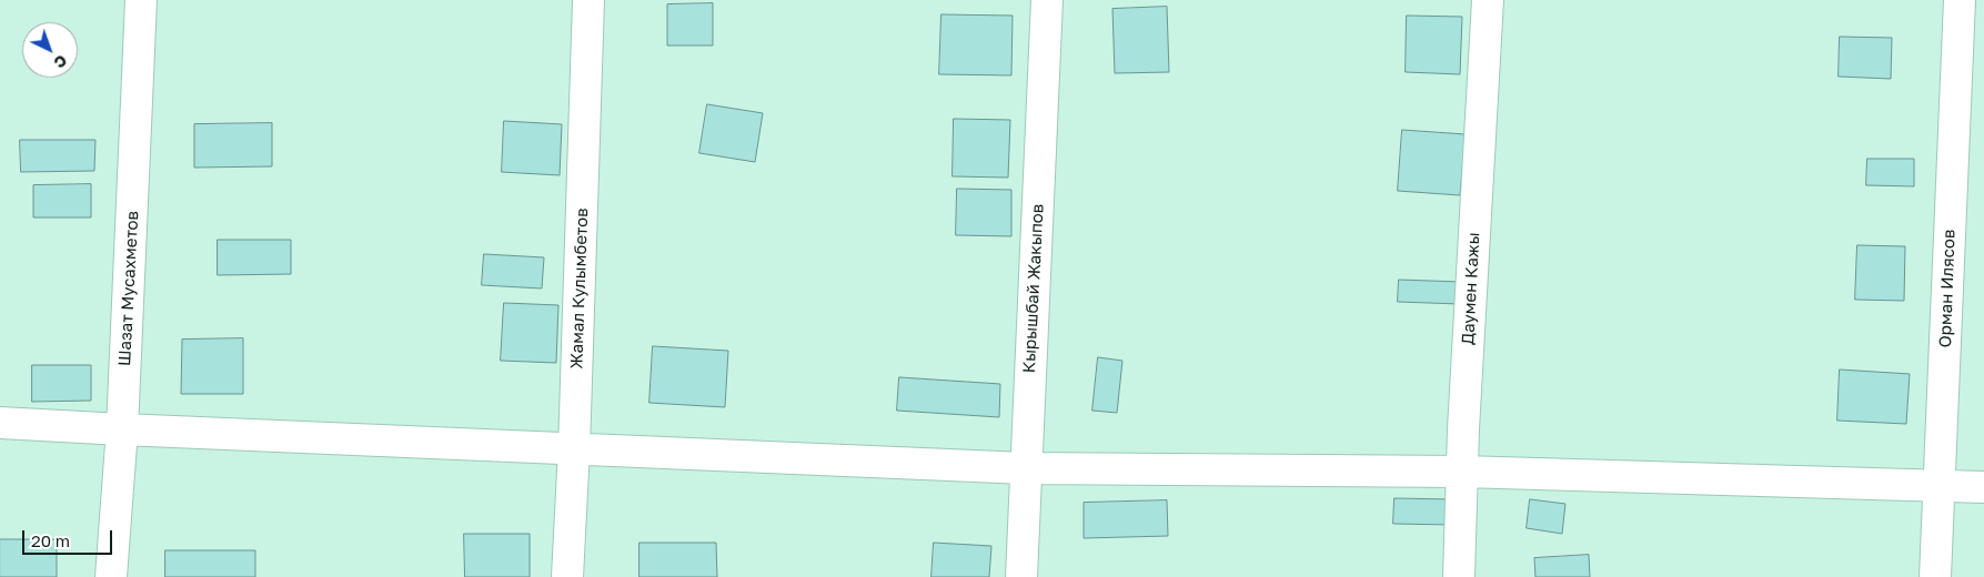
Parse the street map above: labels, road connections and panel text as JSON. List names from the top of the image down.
{
  "streets": {
    "street": [
      "Шазат Мусахметов",
      "Жамал Кулымбетов",
      "Кырышбай Жакыпов",
      "Даумен Кажы",
      "Орман Илясов"
    ]
  },
  "scale_bar": "20 m",
  "north": "bottom right"
}
